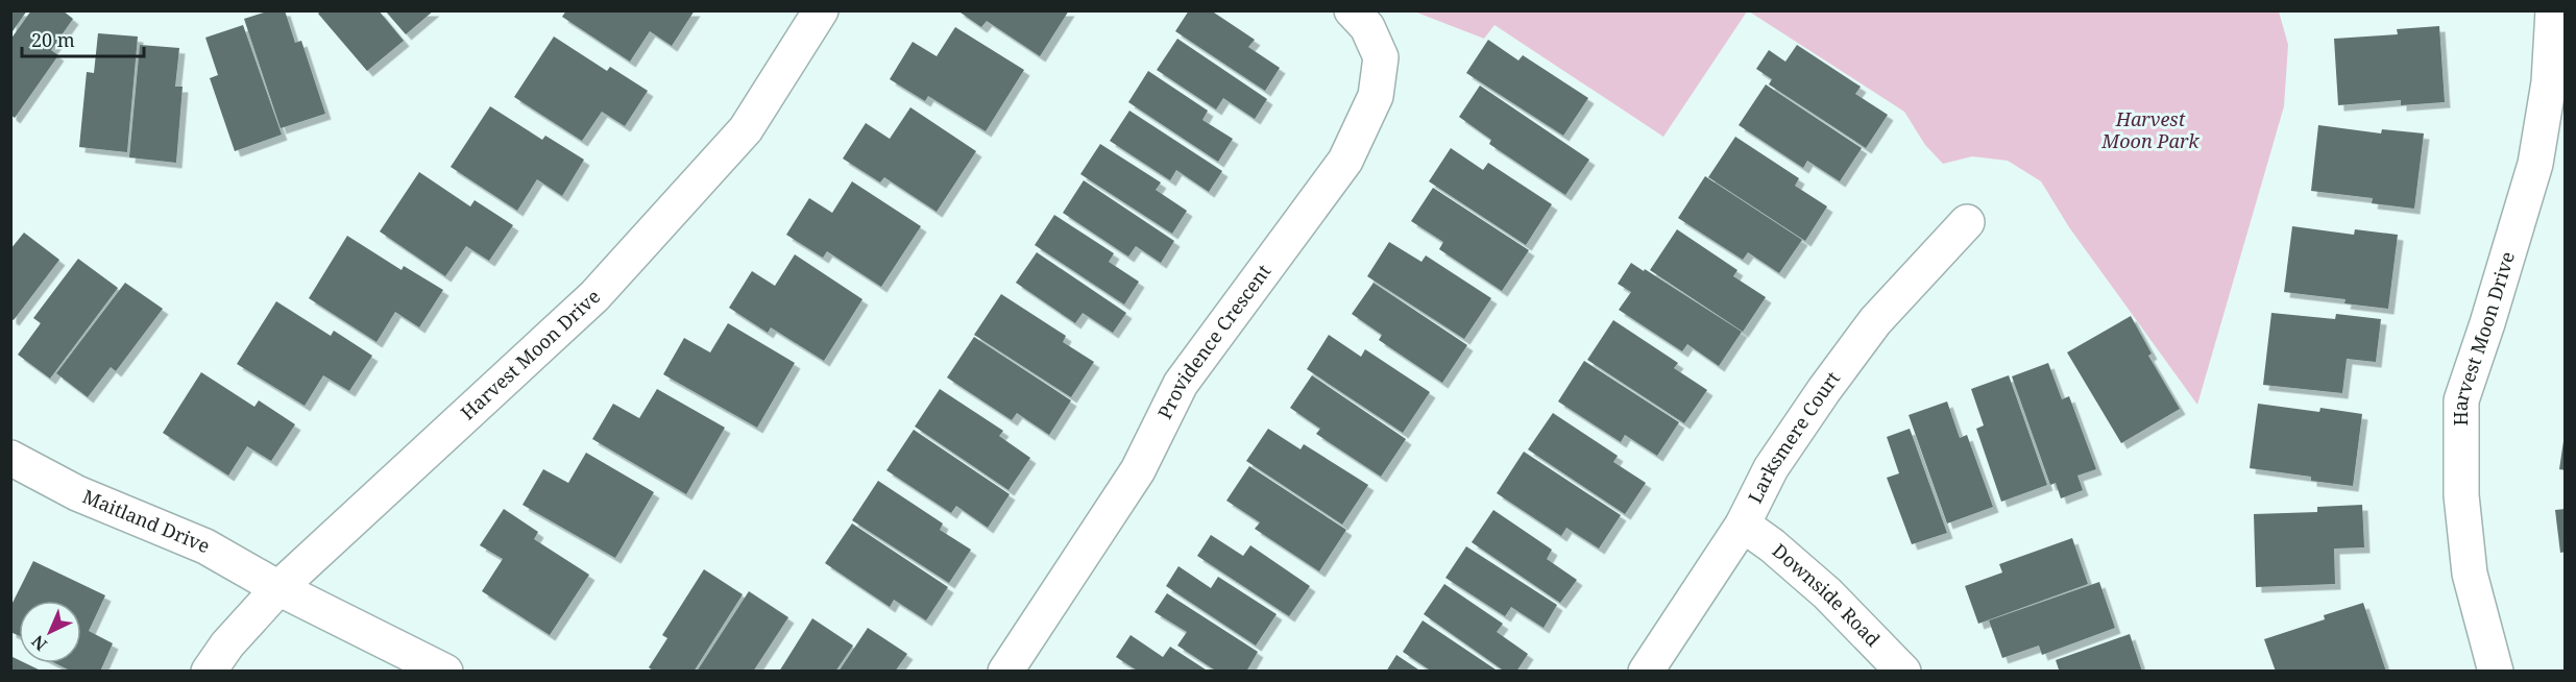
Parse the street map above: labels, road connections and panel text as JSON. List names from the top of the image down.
{
  "streets": {
    "street": [
      "Harvest Moon Drive",
      "Providence Crescent",
      "Larksmere Court",
      "Maitland Drive",
      "Downside Road"
    ]
  },
  "crossings": [
    ["Harvest Moon Drive", "Maitland Drive"],
    ["Larksmere Court", "Downside Road"]
  ],
  "parks": ["Harvest Moon Park"],
  "scale_bar": "20 m",
  "north": "bottom left"
}
